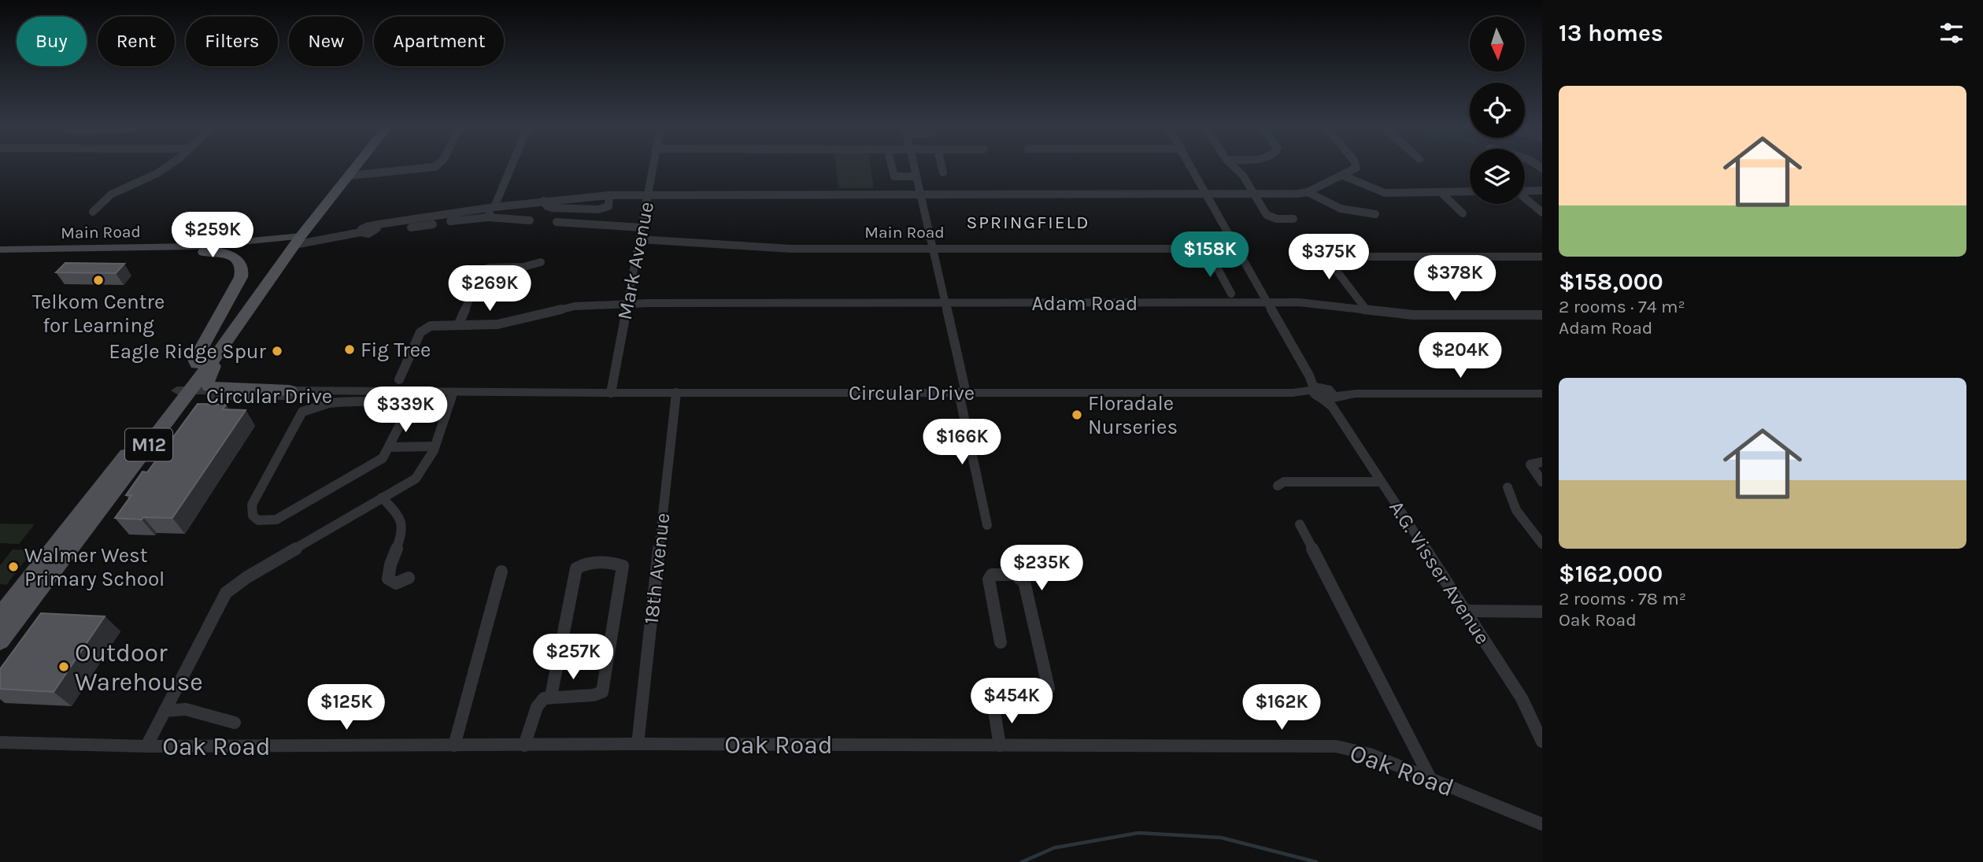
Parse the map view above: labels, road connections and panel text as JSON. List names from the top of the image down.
{
  "streets": {
    "main road": ["Main Road", "M12"],
    "street": [
      "Mark Avenue",
      "Adam Road",
      "Circular Drive",
      "18th Avenue",
      "A.G. Visser Avenue",
      "Oak Road"
    ]
  },
  "crossings": [
    ["Main Road", "Mark Avenue"],
    ["Main Road", "M12"],
    ["Mark Avenue", "Adam Road"],
    ["Mark Avenue", "Circular Drive"],
    ["Circular Drive", "M12"],
    ["Circular Drive", "18th Avenue"],
    ["Circular Drive", "A.G. Visser Avenue"],
    ["18th Avenue", "Oak Road"]
  ],
  "districts": ["SPRINGFIELD"],
  "places": [
    "Telkom Centre for Learning",
    "Fig Tree",
    "Eagle Ridge Spur",
    "Floradale Nurseries",
    "Walmer West Primary School",
    "Outdoor Warehouse"
  ],
  "north": "bottom",
  "page": {
    "heading": "13 homes",
    "chip": [
      "Buy",
      "Rent",
      "Filters",
      "New",
      "Apartment"
    ],
    "list": [
      {
        "name": "$158,000",
        "note": "2 rooms · 74 m² · Adam Road"
      },
      {
        "name": "$162,000",
        "note": "2 rooms · 78 m² · Oak Road"
      }
    ],
    "price": [
      "$259K",
      "$158K",
      "$375K",
      "$378K",
      "$269K",
      "$204K",
      "$339K",
      "$166K",
      "$235K",
      "$257K",
      "$454K",
      "$125K",
      "$162K"
    ]
  }
}
